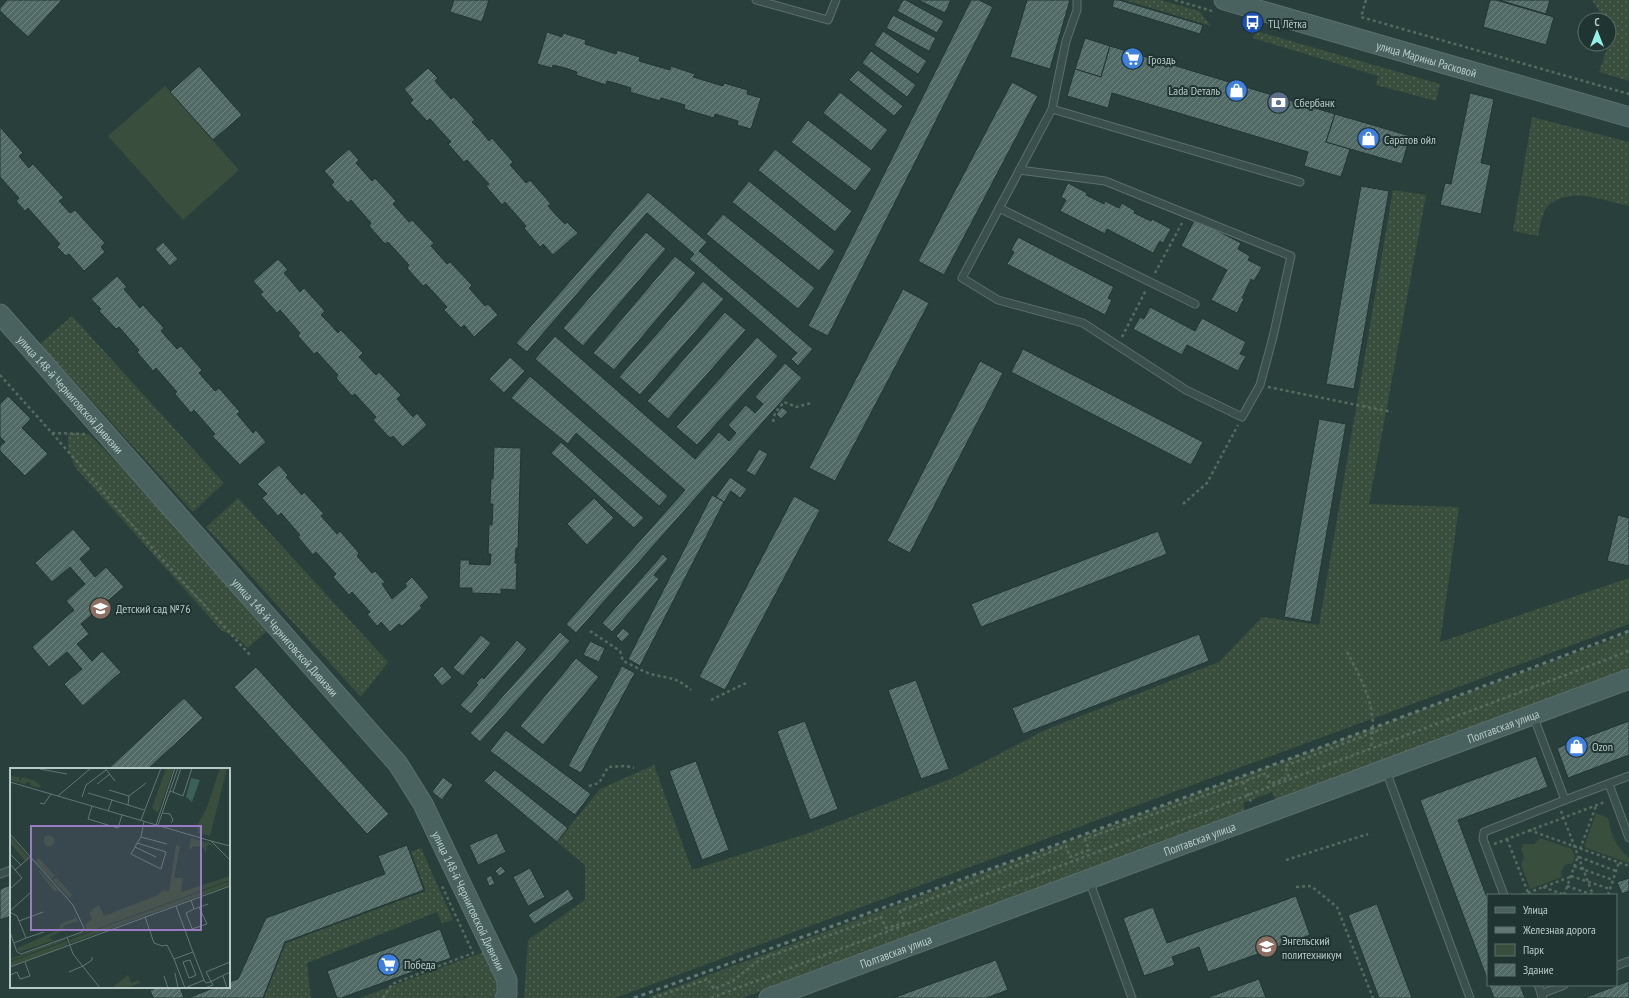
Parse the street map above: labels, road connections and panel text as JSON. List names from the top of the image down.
{
  "streets": {
    "street": ["улица Марины Расковой", "улица 148-й Черниговской Дивизии", "Полтавская улица"]
  },
  "places": {
    "bus stop": ["ТЦ Лётка"],
    "supermarket": ["Гроздь", "Победа"],
    "shop": ["Lada Dеталь", "Саратов ойл", "Ozon"],
    "bank": ["Сбербанк"],
    "school or university": ["Детский сад №76", "Энгельский политехникум"]
  },
  "legend": [
    "Улица",
    "Железная дорога",
    "Парк",
    "Здание"
  ],
  "north": "top"
}
